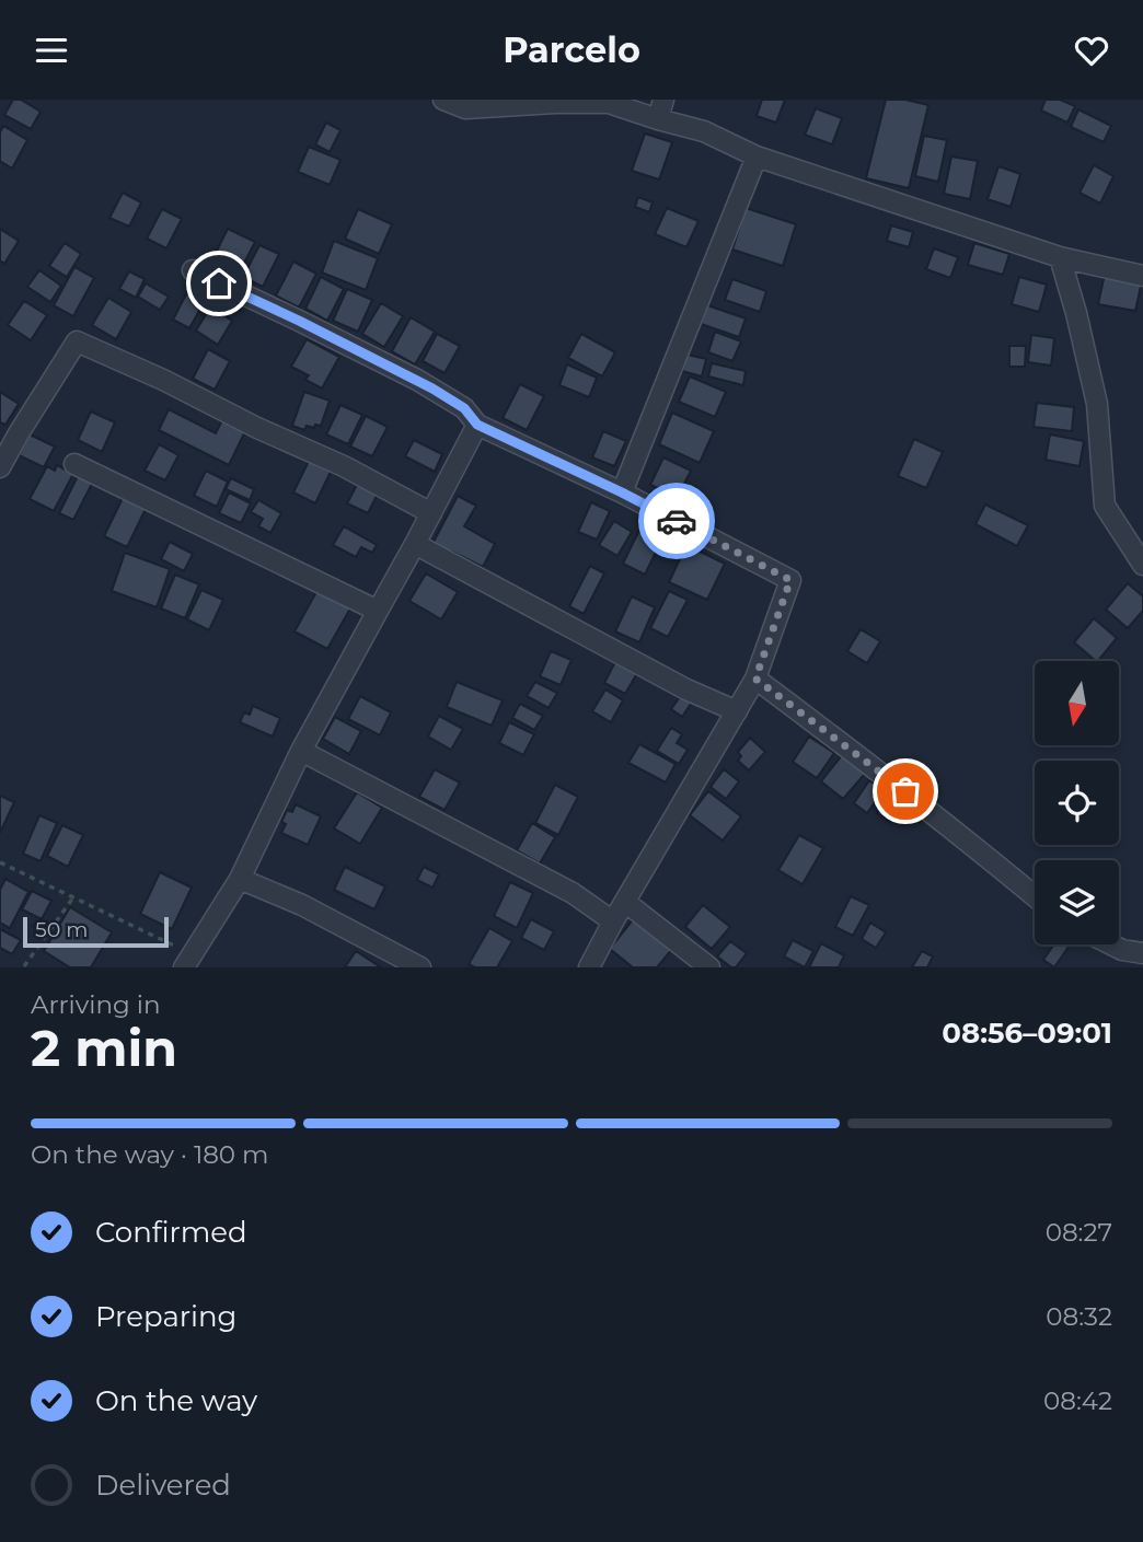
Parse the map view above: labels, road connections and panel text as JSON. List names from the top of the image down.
{
  "scale_bar": "50 m",
  "north": "bottom",
  "page": {
    "header": "Parcelo",
    "scale": "50 m",
    "heading": ["2 min", "Arriving in", "08:56–09:01"],
    "bar": "On the way · 180 m",
    "list": [
      ["Confirmed", "08:27"],
      ["Preparing", "08:32"],
      ["On the way", "08:42"],
      "Delivered"
    ]
  }
}
